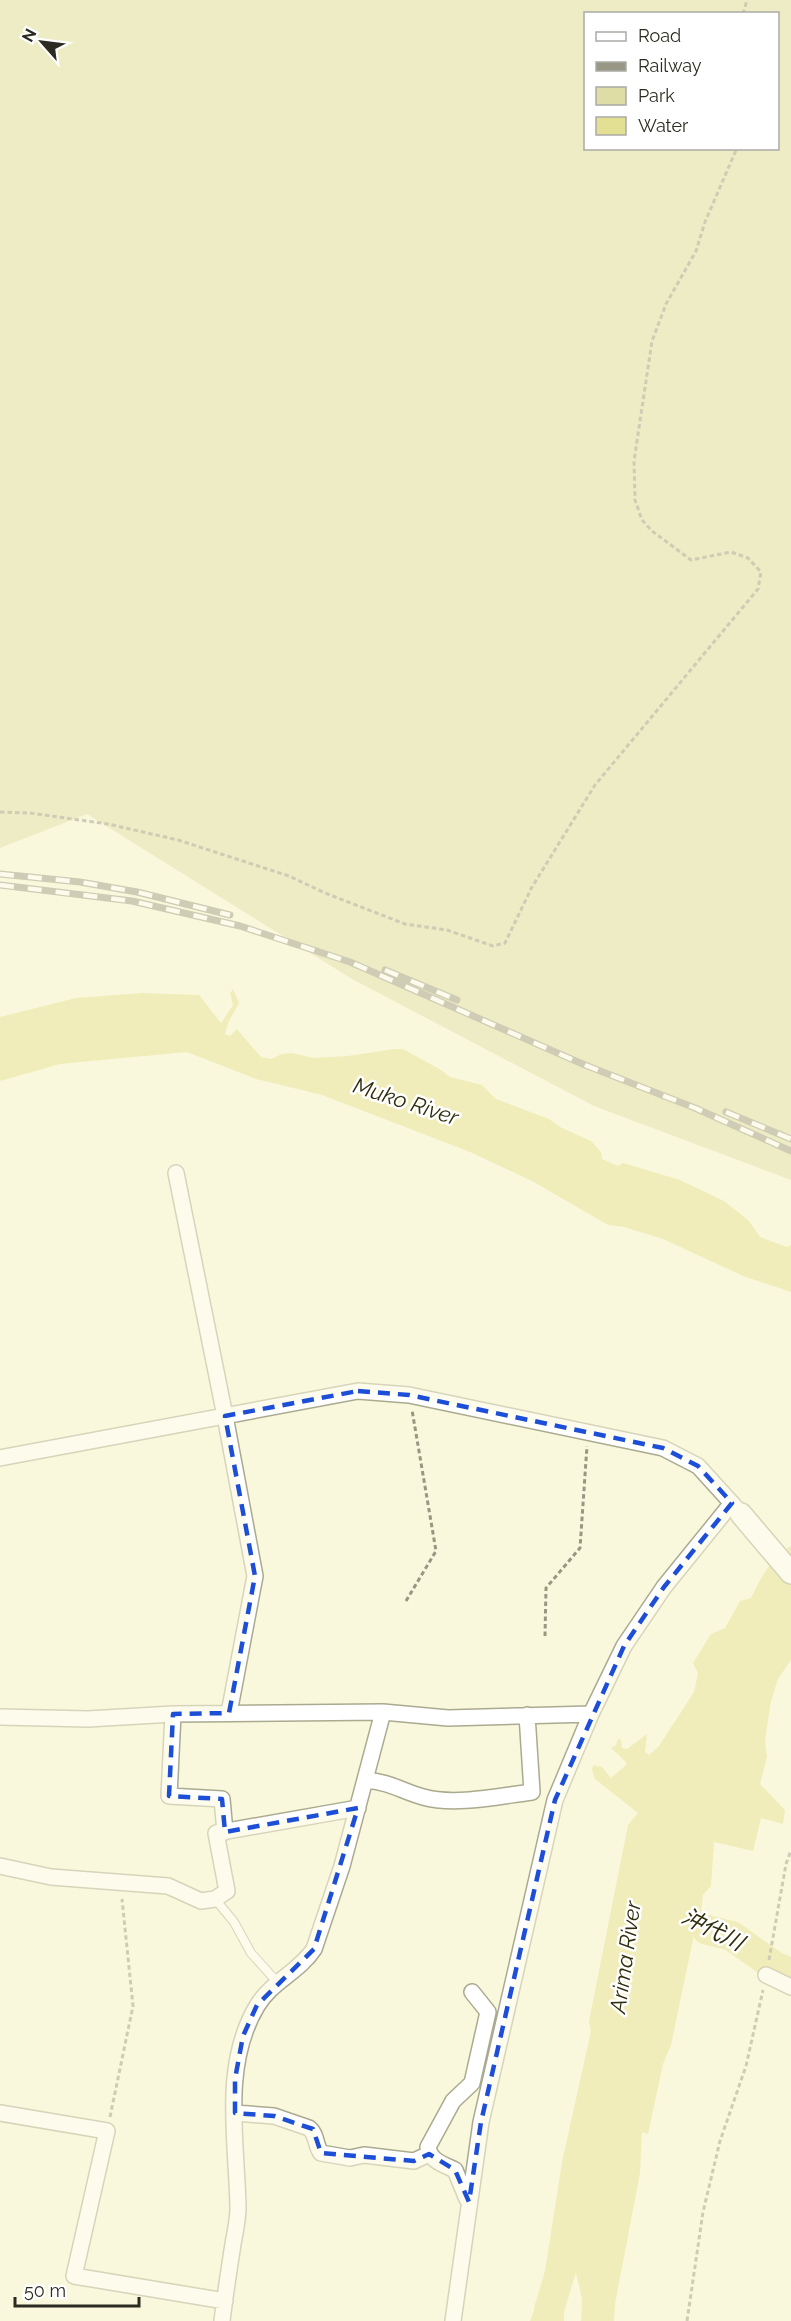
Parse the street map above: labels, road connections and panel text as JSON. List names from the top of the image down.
{
  "water": ["Muko River", "沖代川", "Arima River"],
  "legend": [
    "Road",
    "Railway",
    "Park",
    "Water"
  ],
  "scale_bar": "50 m",
  "north": "top left"
}
